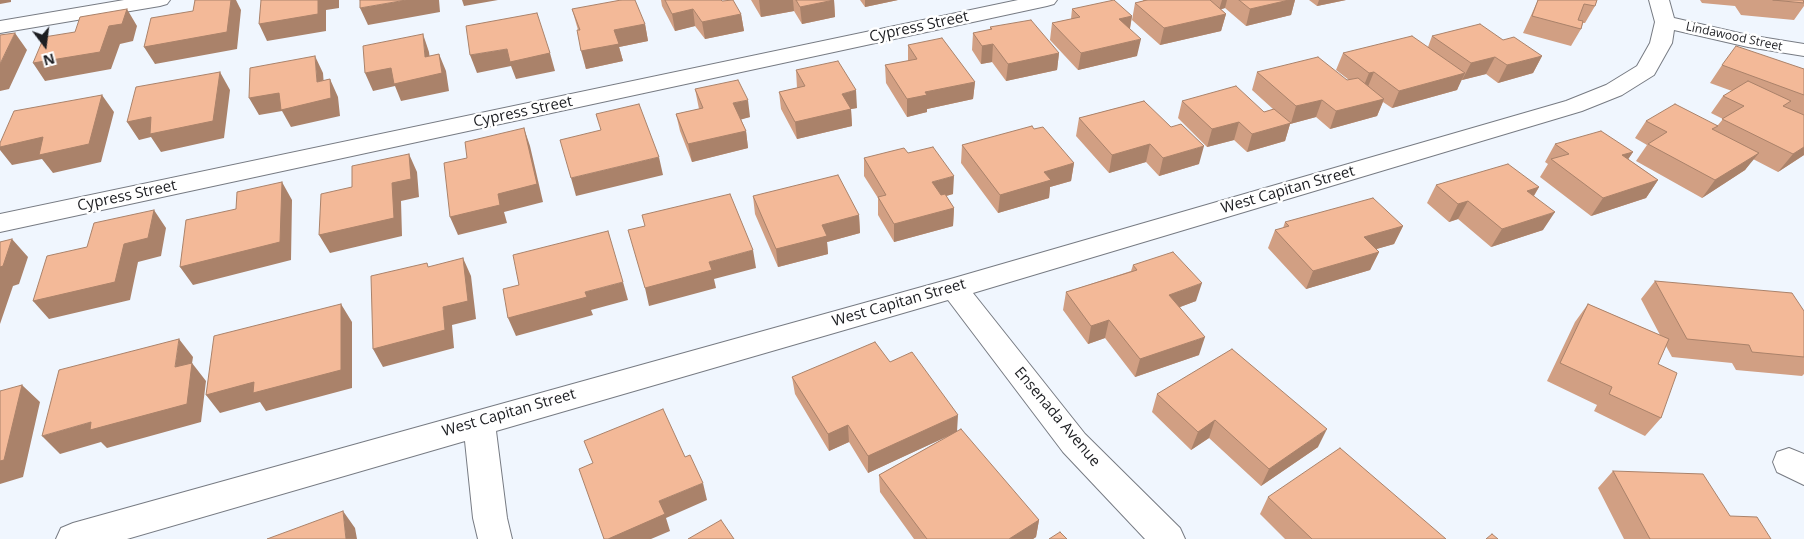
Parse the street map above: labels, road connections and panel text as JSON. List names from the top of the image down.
{
  "streets": {
    "street": [
      "Cypress Street",
      "Lindawood Street",
      "West Capitan Street",
      "Ensenada Avenue"
    ]
  },
  "crossings": [
    ["Lindawood Street", "West Capitan Street"],
    ["West Capitan Street", "Ensenada Avenue"]
  ],
  "north": "bottom"
}
